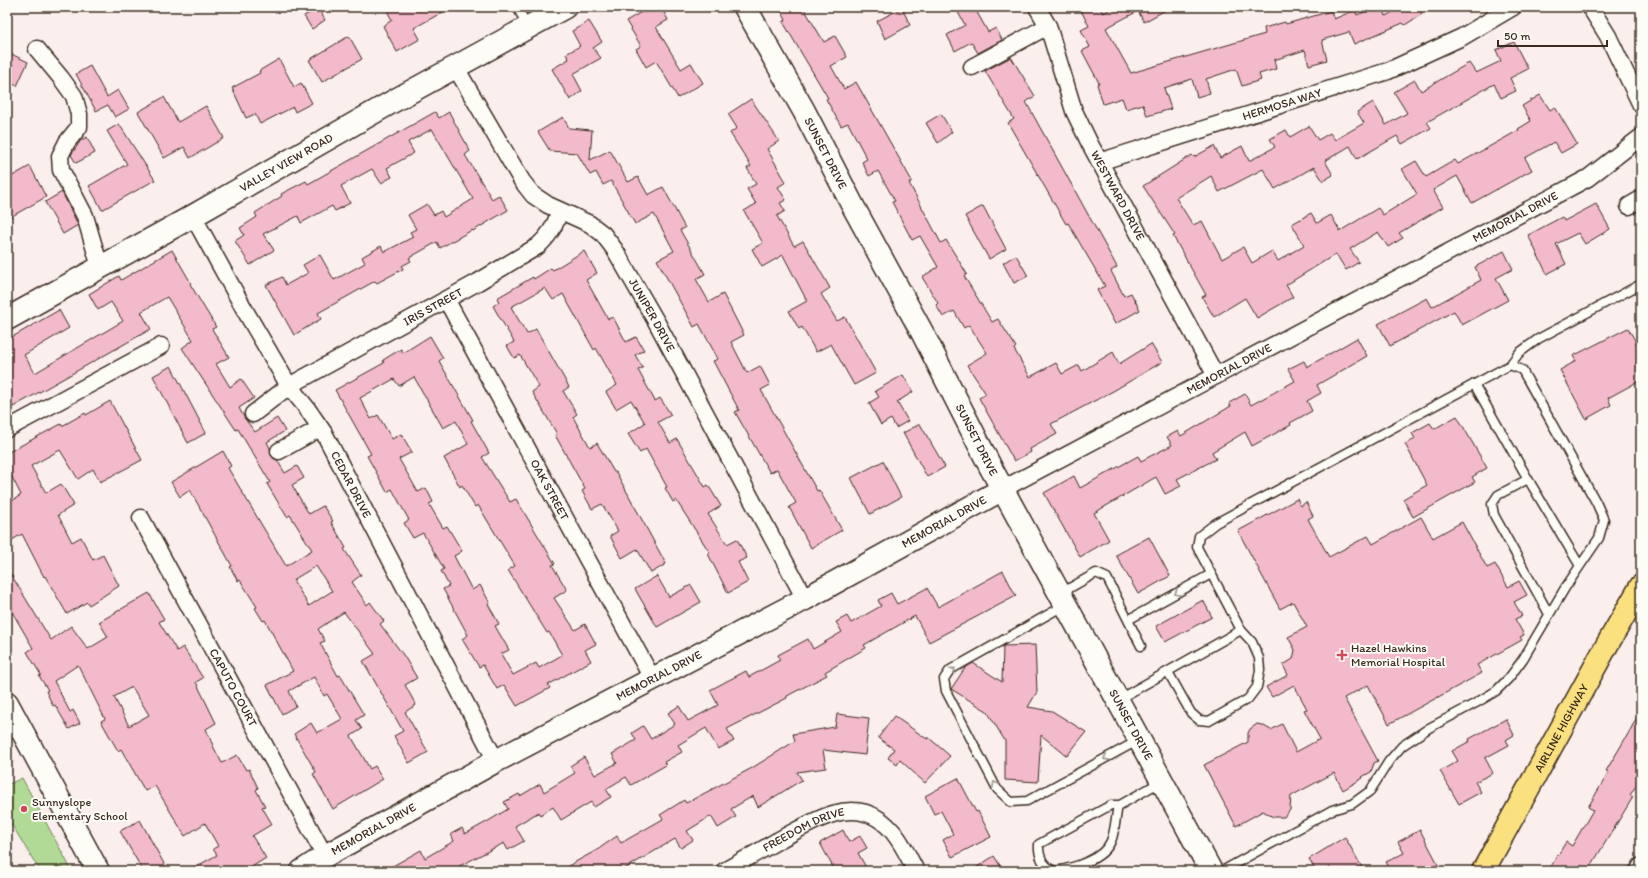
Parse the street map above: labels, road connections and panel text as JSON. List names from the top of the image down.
{
  "streets": {
    "main road": ["AIRLINE HIGHWAY"],
    "street": [
      "HERMOSA WAY",
      "SUNSET DRIVE",
      "VALLEY VIEW ROAD",
      "WESTWARD DRIVE",
      "MEMORIAL DRIVE",
      "IRIS STREET",
      "JUNIPER DRIVE",
      "CEDAR DRIVE",
      "OAK STREET",
      "CAPUTO COURT",
      "FREEDOM DRIVE"
    ]
  },
  "crossings": [
    ["HERMOSA WAY", "WESTWARD DRIVE"],
    ["SUNSET DRIVE", "MEMORIAL DRIVE"],
    ["VALLEY VIEW ROAD", "JUNIPER DRIVE"],
    ["VALLEY VIEW ROAD", "CEDAR DRIVE"],
    ["WESTWARD DRIVE", "MEMORIAL DRIVE"],
    ["MEMORIAL DRIVE", "JUNIPER DRIVE"],
    ["MEMORIAL DRIVE", "CEDAR DRIVE"],
    ["MEMORIAL DRIVE", "OAK STREET"],
    ["MEMORIAL DRIVE", "CAPUTO COURT"],
    ["IRIS STREET", "JUNIPER DRIVE"],
    ["IRIS STREET", "CEDAR DRIVE"],
    ["IRIS STREET", "OAK STREET"]
  ],
  "places": {
    "health": ["Hazel Hawkins Memorial Hospital"],
    "other": ["Sunnyslope Elementary School"]
  },
  "scale_bar": "50 m"
}
